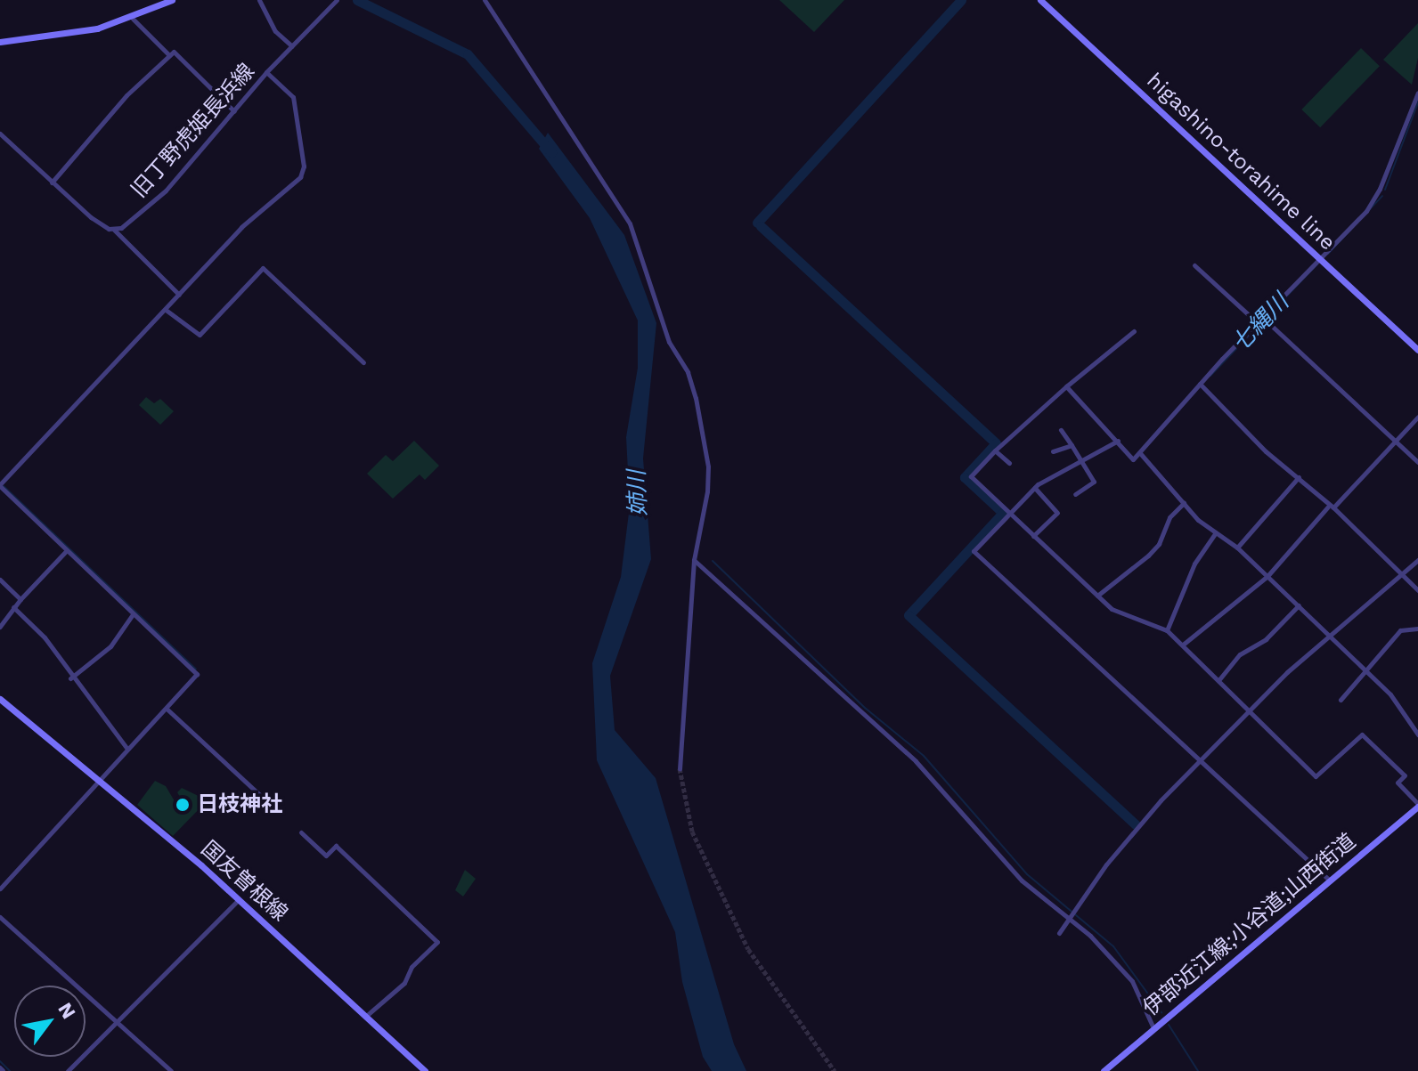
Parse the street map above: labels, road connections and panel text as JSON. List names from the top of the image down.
{
  "streets": {
    "main road": ["higashino-torahime line", "国友曽根線", "伊部近江線;小谷道;山西街道"],
    "street": ["旧丁野虎姫長浜線"]
  },
  "water": ["七縄川", "姉川"],
  "places": ["日枝神社"],
  "north": "top right"
}
